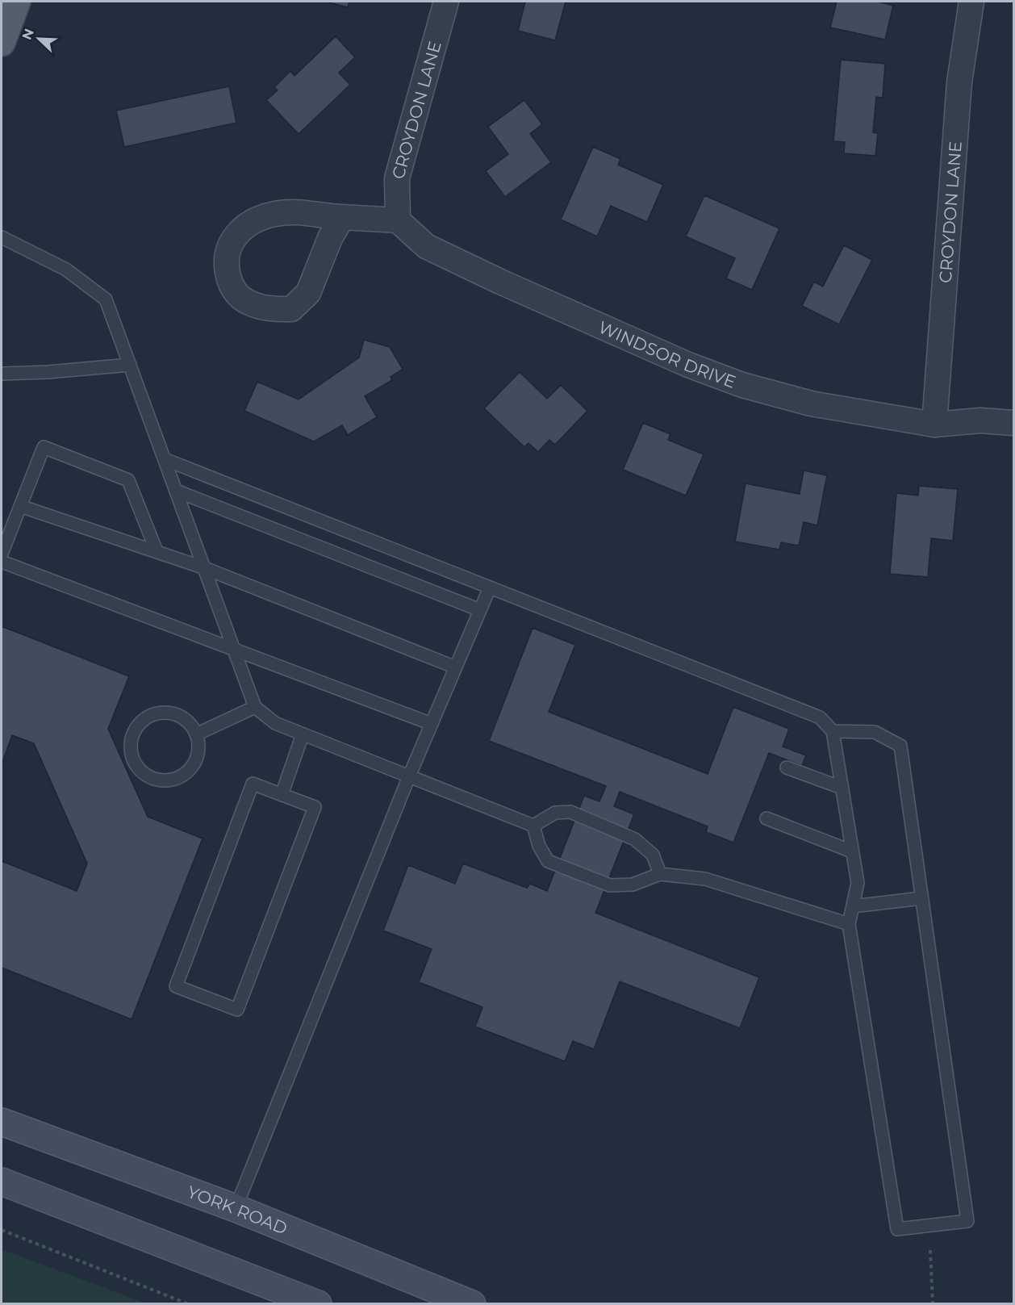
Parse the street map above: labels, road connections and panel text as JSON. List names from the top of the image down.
{
  "streets": {
    "main road": ["YORK ROAD"],
    "street": ["CROYDON LANE", "WINDSOR DRIVE"]
  },
  "crossings": [
    ["CROYDON LANE", "WINDSOR DRIVE"]
  ],
  "north": "top left"
}
